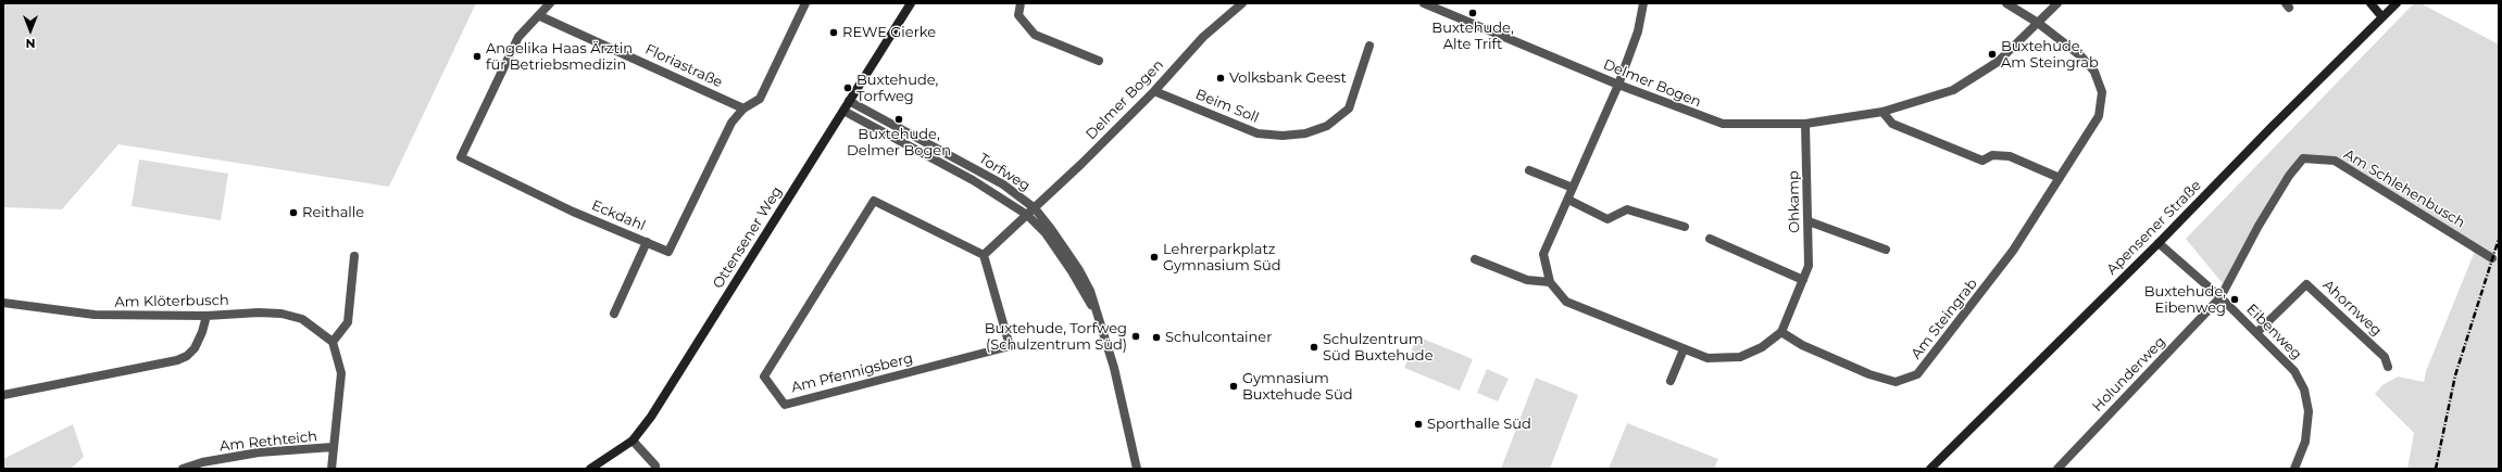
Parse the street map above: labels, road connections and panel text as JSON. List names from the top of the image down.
{
  "streets": {
    "main road": ["Apensener Straße", "Ottensener Weg"],
    "street": [
      "Floriastraße",
      "Delmer Bogen",
      "Beim Soll",
      "Torfweg",
      "Am Schlehenbusch",
      "Ohkamp",
      "Eckdahl",
      "Am Klöterbusch",
      "Ahornweg",
      "Am Steingrab",
      "Eibenweg",
      "Am Pfennigsberg",
      "Holunderweg",
      "Am Rethteich"
    ]
  },
  "crossings": [
    ["Floriastraße", "Eckdahl"],
    ["Delmer Bogen", "Beim Soll"],
    ["Delmer Bogen", "Torfweg"],
    ["Delmer Bogen", "Ohkamp"],
    ["Delmer Bogen", "Am Steingrab"],
    ["Torfweg", "Ottensener Weg"],
    ["Am Schlehenbusch", "Eibenweg"],
    ["Am Schlehenbusch", "Holunderweg"],
    ["Ohkamp", "Am Steingrab"],
    ["Apensener Straße", "Eibenweg"],
    ["Ahornweg", "Eibenweg"],
    ["Eibenweg", "Holunderweg"]
  ],
  "places": [
    "Buxtehude, Alte Trift",
    "REWE Gierke",
    "Buxtehude, Am Steingrab",
    "Angelika Haas Ärztin für Betriebsmedizin",
    "Volksbank Geest",
    "Buxtehude, Torfweg",
    "Buxtehude, Delmer Bogen",
    "Reithalle",
    "Lehrerparkplatz Gymnasium Süd",
    "Buxtehude, Eibenweg",
    "Buxtehude, Torfweg (Schulzentrum Süd)",
    "Schulcontainer",
    "Schulzentrum Süd Buxtehude",
    "Gymnasium Buxtehude Süd",
    "Sporthalle Süd"
  ],
  "north": "bottom"
}
